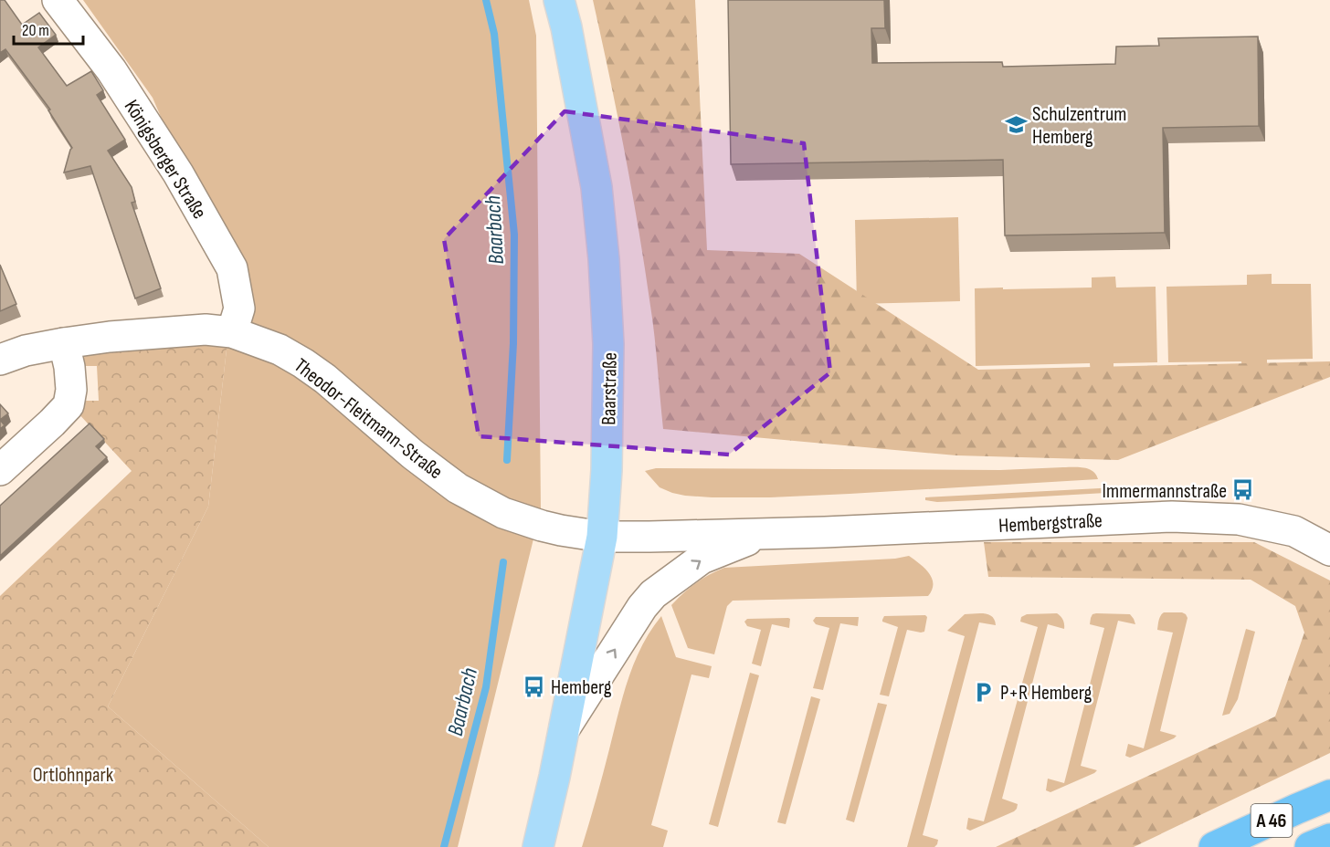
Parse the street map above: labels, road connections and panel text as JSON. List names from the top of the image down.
{
  "streets": {
    "highway": ["A 46"],
    "main road": ["Baarstraße"],
    "street": ["Königsberger Straße", "Theodor-Fleitmann-Straße", "Hembergstraße"]
  },
  "crossings": [
    ["Königsberger Straße", "Theodor-Fleitmann-Straße"],
    ["Baarstraße", "Theodor-Fleitmann-Straße"],
    ["Baarstraße", "Hembergstraße"],
    ["Theodor-Fleitmann-Straße", "Hembergstraße"]
  ],
  "water": ["Baarbach"],
  "parks": ["Ortlohnpark"],
  "places": {
    "school or university": ["Schulzentrum Hemberg"],
    "bus stop": ["Immermannstraße", "Hemberg"],
    "parking": ["P+R Hemberg"]
  },
  "scale_bar": "20 m"
}
